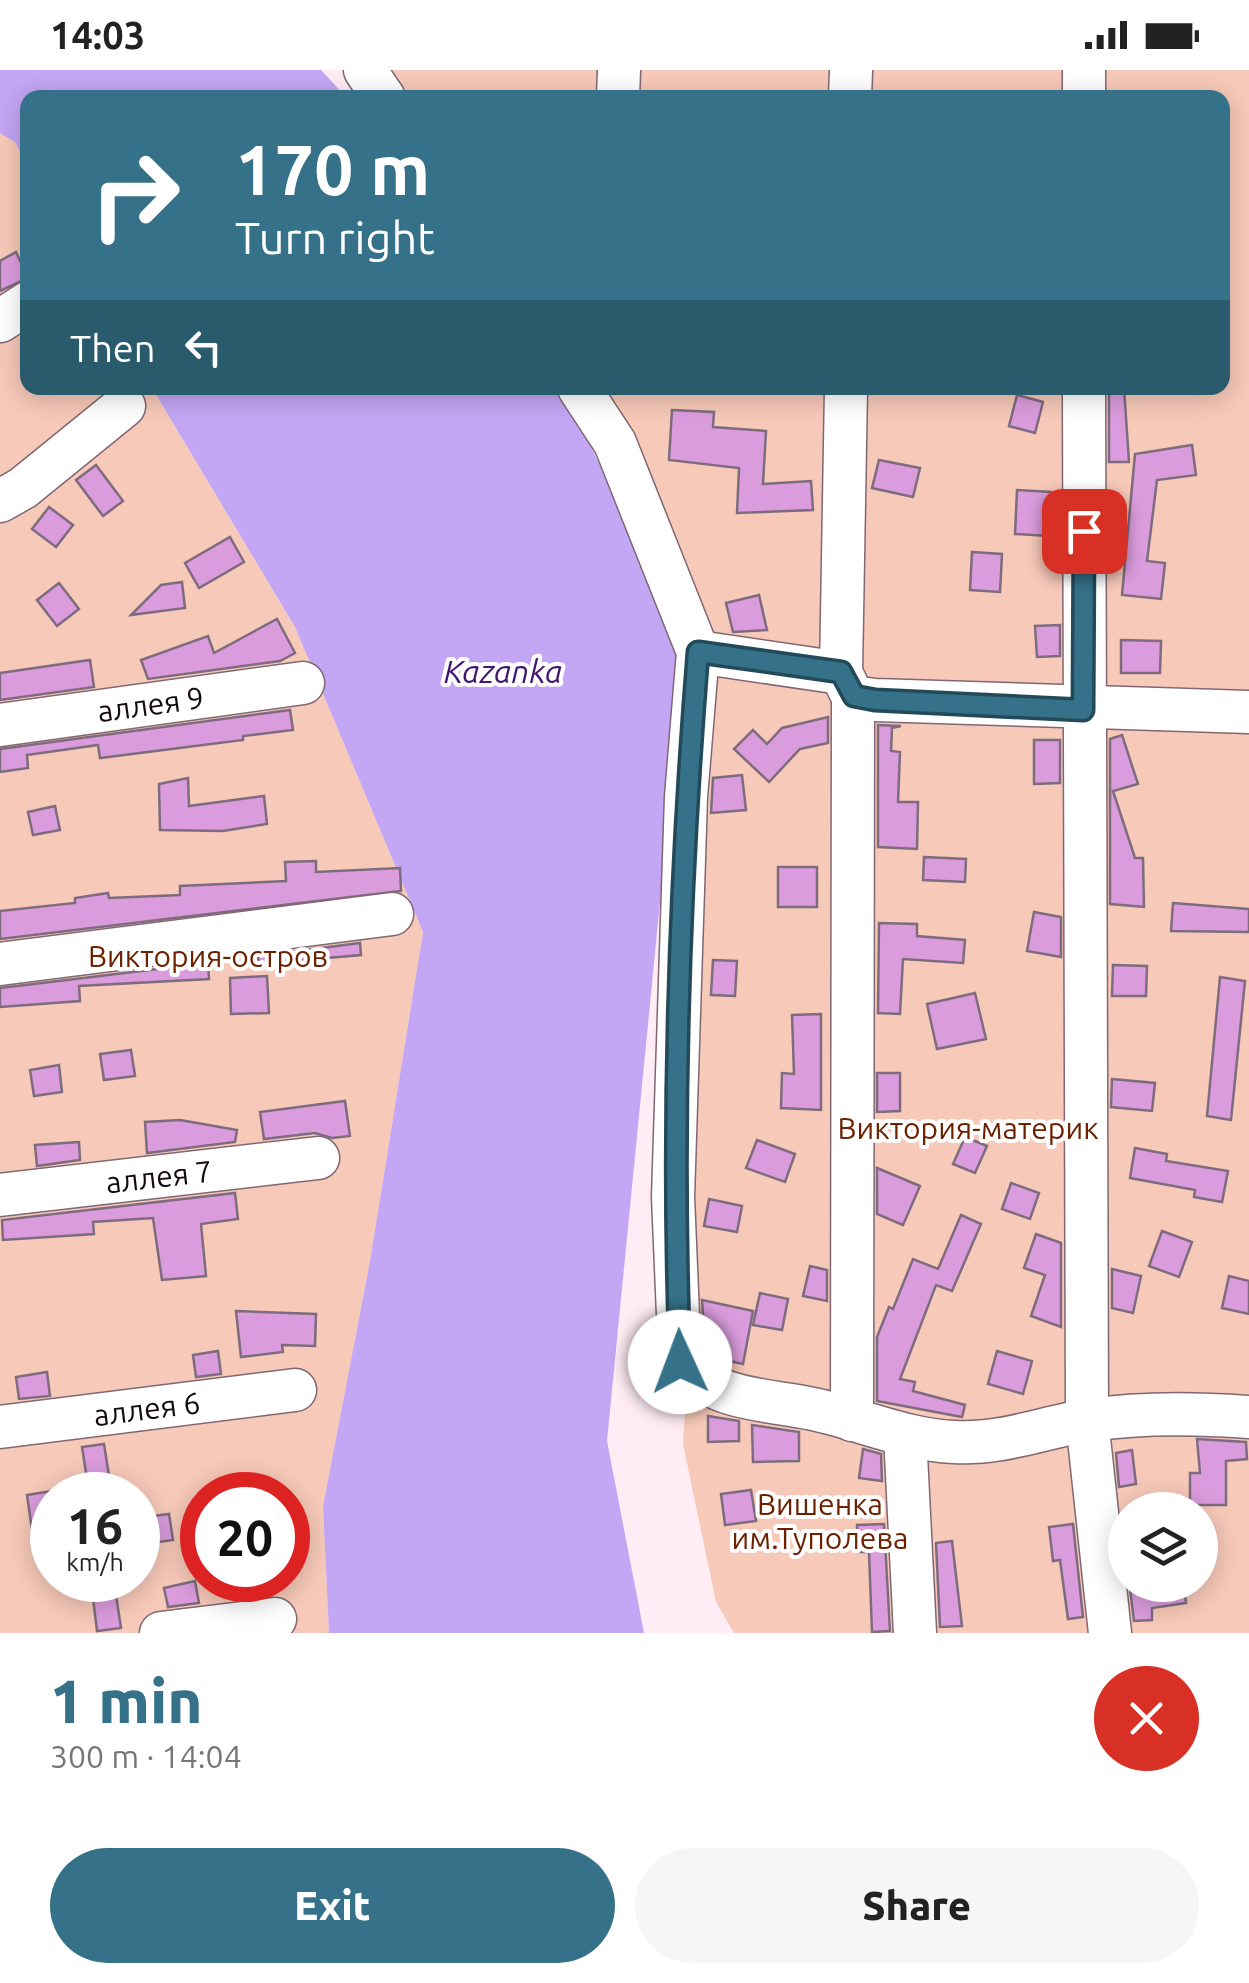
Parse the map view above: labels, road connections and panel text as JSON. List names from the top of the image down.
{
  "streets": {
    "lane": ["аллея 9", "аллея 7", "аллея 6"]
  },
  "water": ["Kazanka"],
  "parks": ["Виктория-остров", "Виктория-материк", "Вишенка им.Туполева"],
  "page": {
    "status": "14:03",
    "turn": ["170 m", "Turn right"],
    "then": "Then",
    "speed": "16 km/h",
    "limit": "20",
    "heading": ["1 min", "300 m · 14:04"],
    "buttons": ["Exit", "Share"]
  }
}
